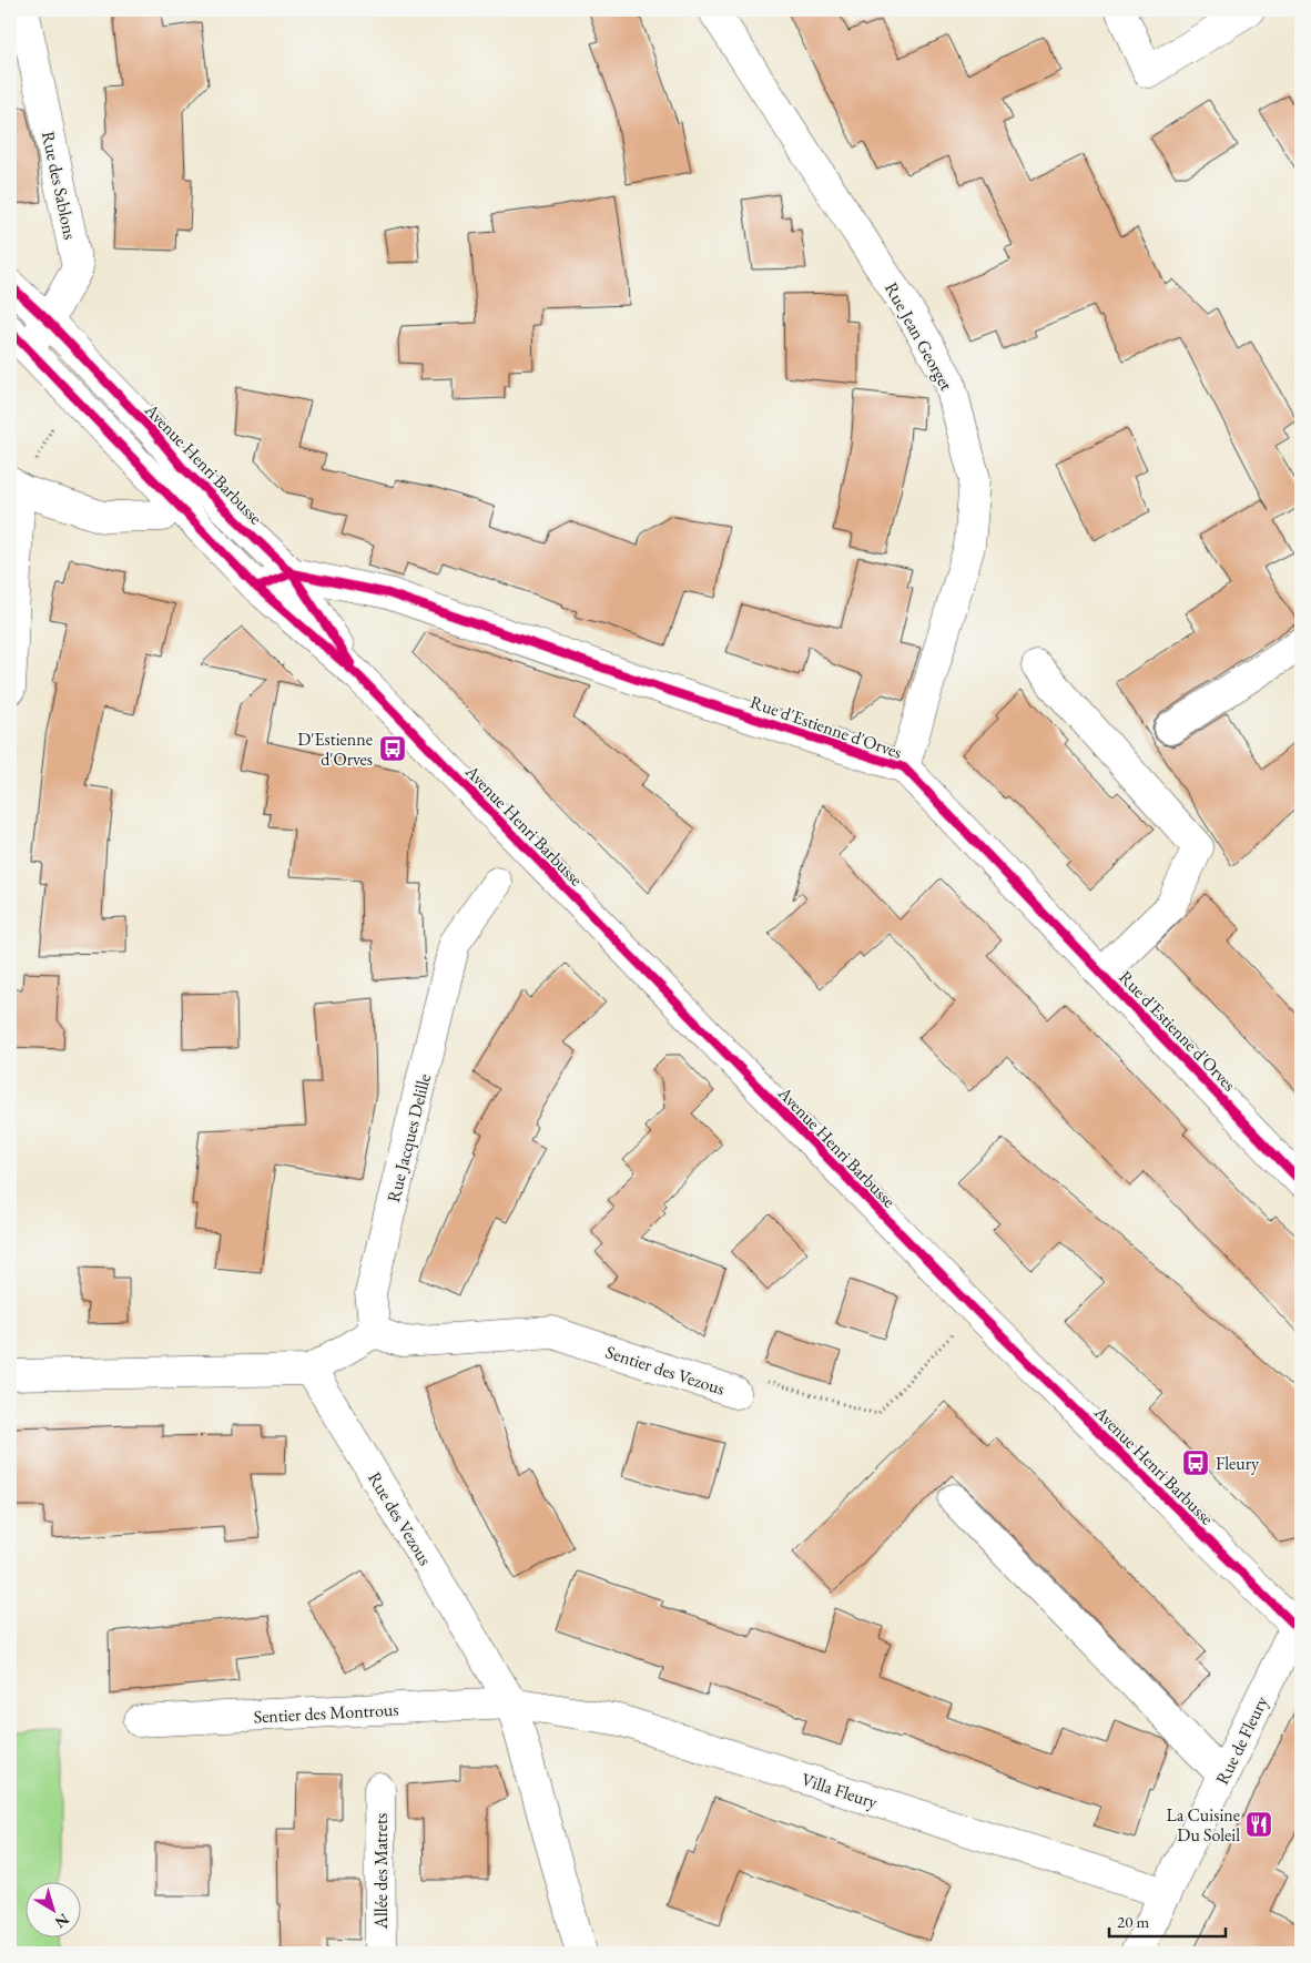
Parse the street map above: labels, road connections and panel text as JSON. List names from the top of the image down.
{
  "streets": {
    "street": [
      "Rue des Sablons",
      "Rue Jean Georget",
      "Avenue Henri Barbusse",
      "Rue d'Estienne d'Orves",
      "Rue Jacques Delille",
      "Sentier des Vezous",
      "Rue des Vezous",
      "Sentier des Montrous",
      "Rue de Fleury",
      "Villa Fleury",
      "Allée des Matrets"
    ]
  },
  "crossings": [
    ["Rue des Sablons", "Avenue Henri Barbusse"],
    ["Rue Jean Georget", "Rue d'Estienne d'Orves"],
    ["Avenue Henri Barbusse", "Rue d'Estienne d'Orves"],
    ["Avenue Henri Barbusse", "Sentier des Vezous"],
    ["Avenue Henri Barbusse", "Rue de Fleury"],
    ["Rue Jacques Delille", "Sentier des Vezous"],
    ["Rue des Vezous", "Sentier des Montrous"],
    ["Rue des Vezous", "Villa Fleury"],
    ["Sentier des Montrous", "Villa Fleury"],
    ["Rue de Fleury", "Villa Fleury"]
  ],
  "places": {
    "bus stop": ["D'Estienne d'Orves", "Fleury"],
    "restaurant": ["La Cuisine Du Soleil"]
  },
  "scale_bar": "20 m",
  "north": "bottom right"
}
